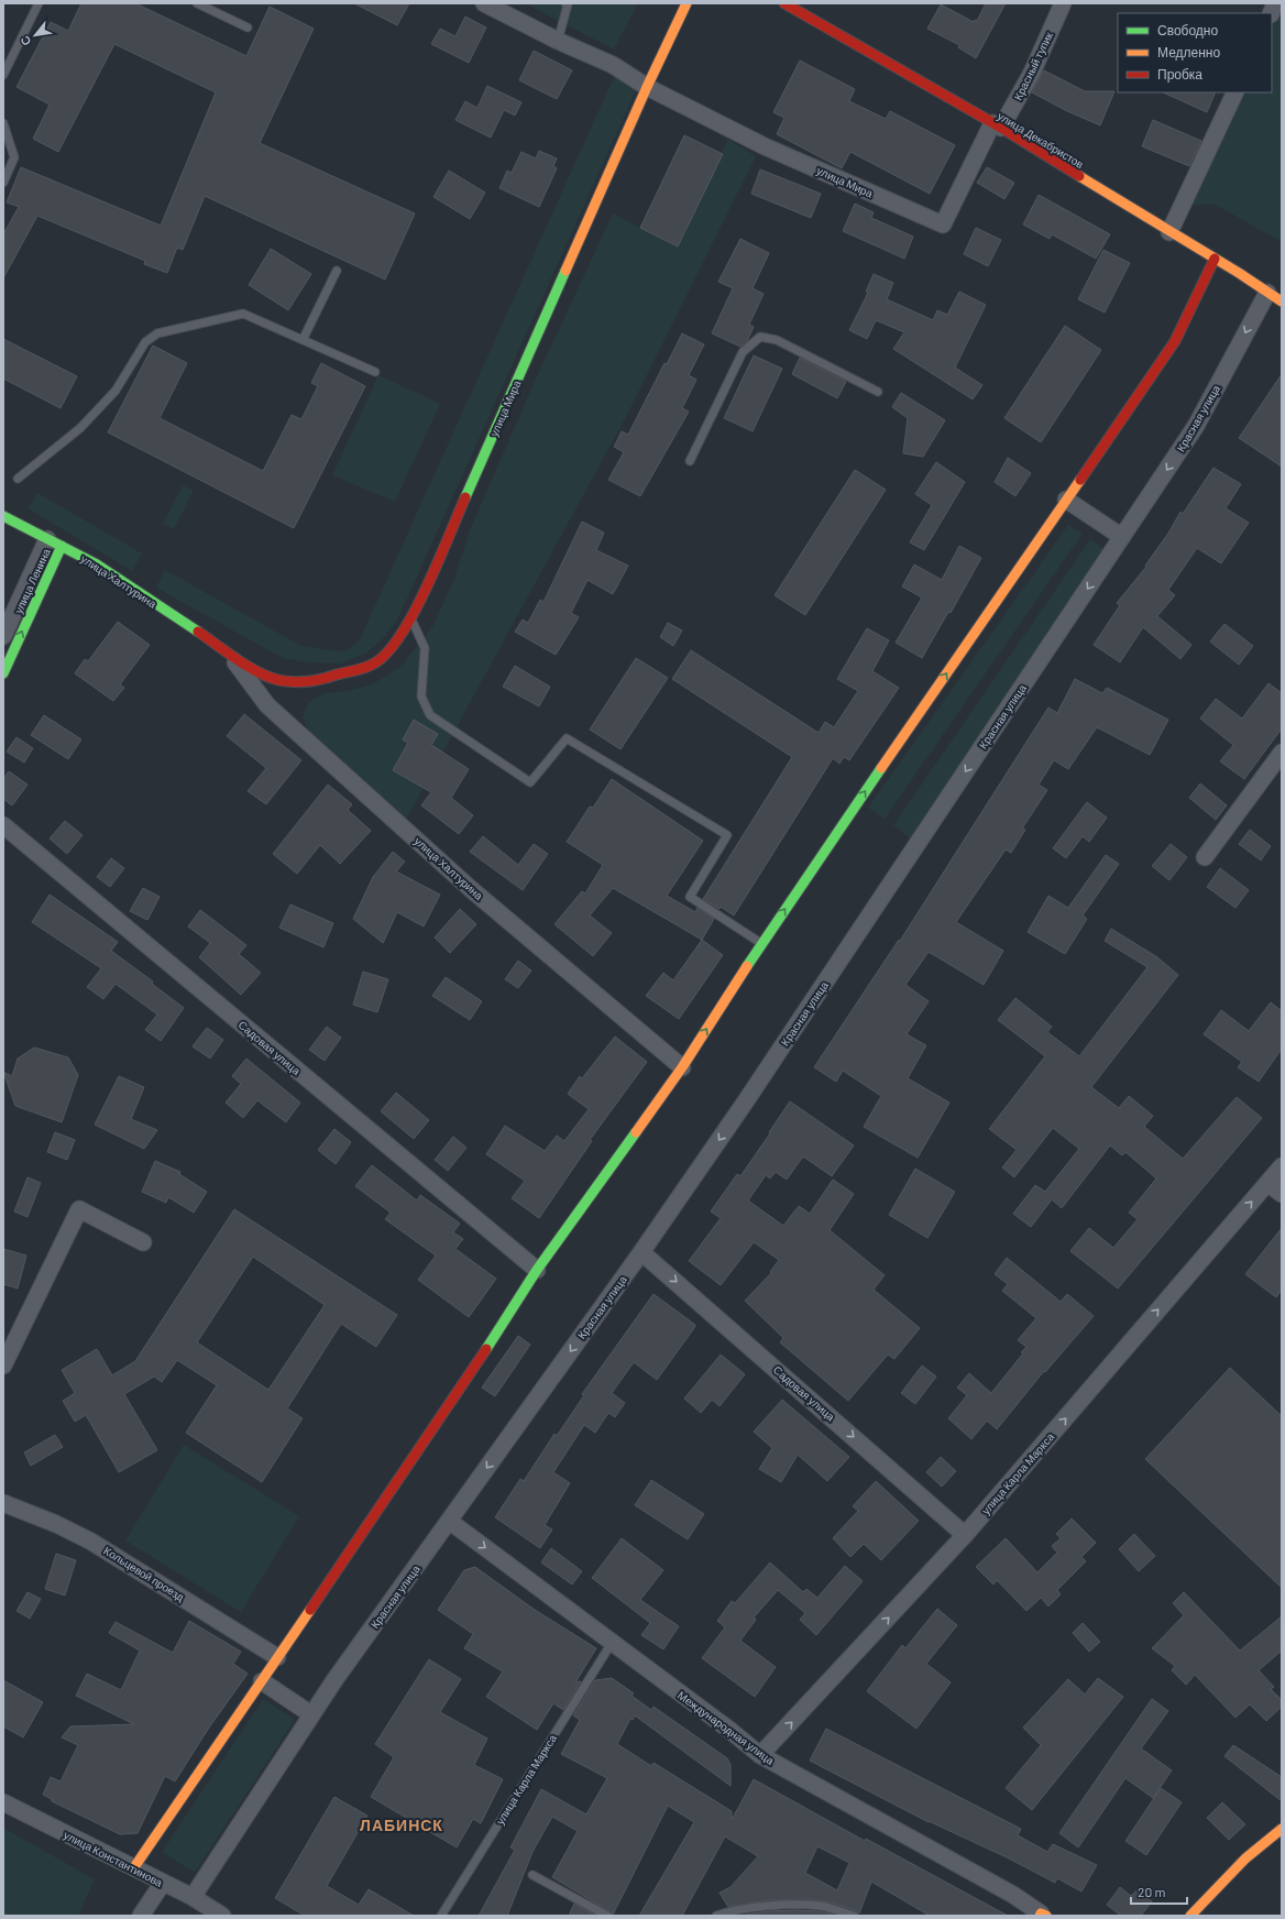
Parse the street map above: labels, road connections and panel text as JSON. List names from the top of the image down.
{
  "streets": {
    "street": [
      "Красный тупик",
      "улица Декабристов",
      "улица Мира",
      "Красная улица",
      "улица Ленина",
      "улица Халтурина",
      "Садовая улица",
      "улица Карла Маркса",
      "Кольцевой проезд",
      "Международная улица",
      "улица Константинова"
    ]
  },
  "crossings": [
    ["Красный тупик", "улица Декабристов"],
    ["Красный тупик", "улица Мира"],
    ["улица Декабристов", "улица Мира"],
    ["улица Декабристов", "Красная улица"],
    ["улица Мира", "улица Халтурина"],
    ["Красная улица", "Садовая улица"],
    ["Красная улица", "Международная улица"],
    ["Красная улица", "улица Константинова"],
    ["улица Ленина", "улица Халтурина"],
    ["Садовая улица", "улица Карла Маркса"],
    ["улица Карла Маркса", "Международная улица"]
  ],
  "one_way": ["Садовая улица", "улица Карла Маркса"],
  "districts": ["ЛАБИНСК"],
  "legend": ["Свободно", "Медленно", "Пробка"],
  "scale_bar": "20 m",
  "north": "bottom left"
}
